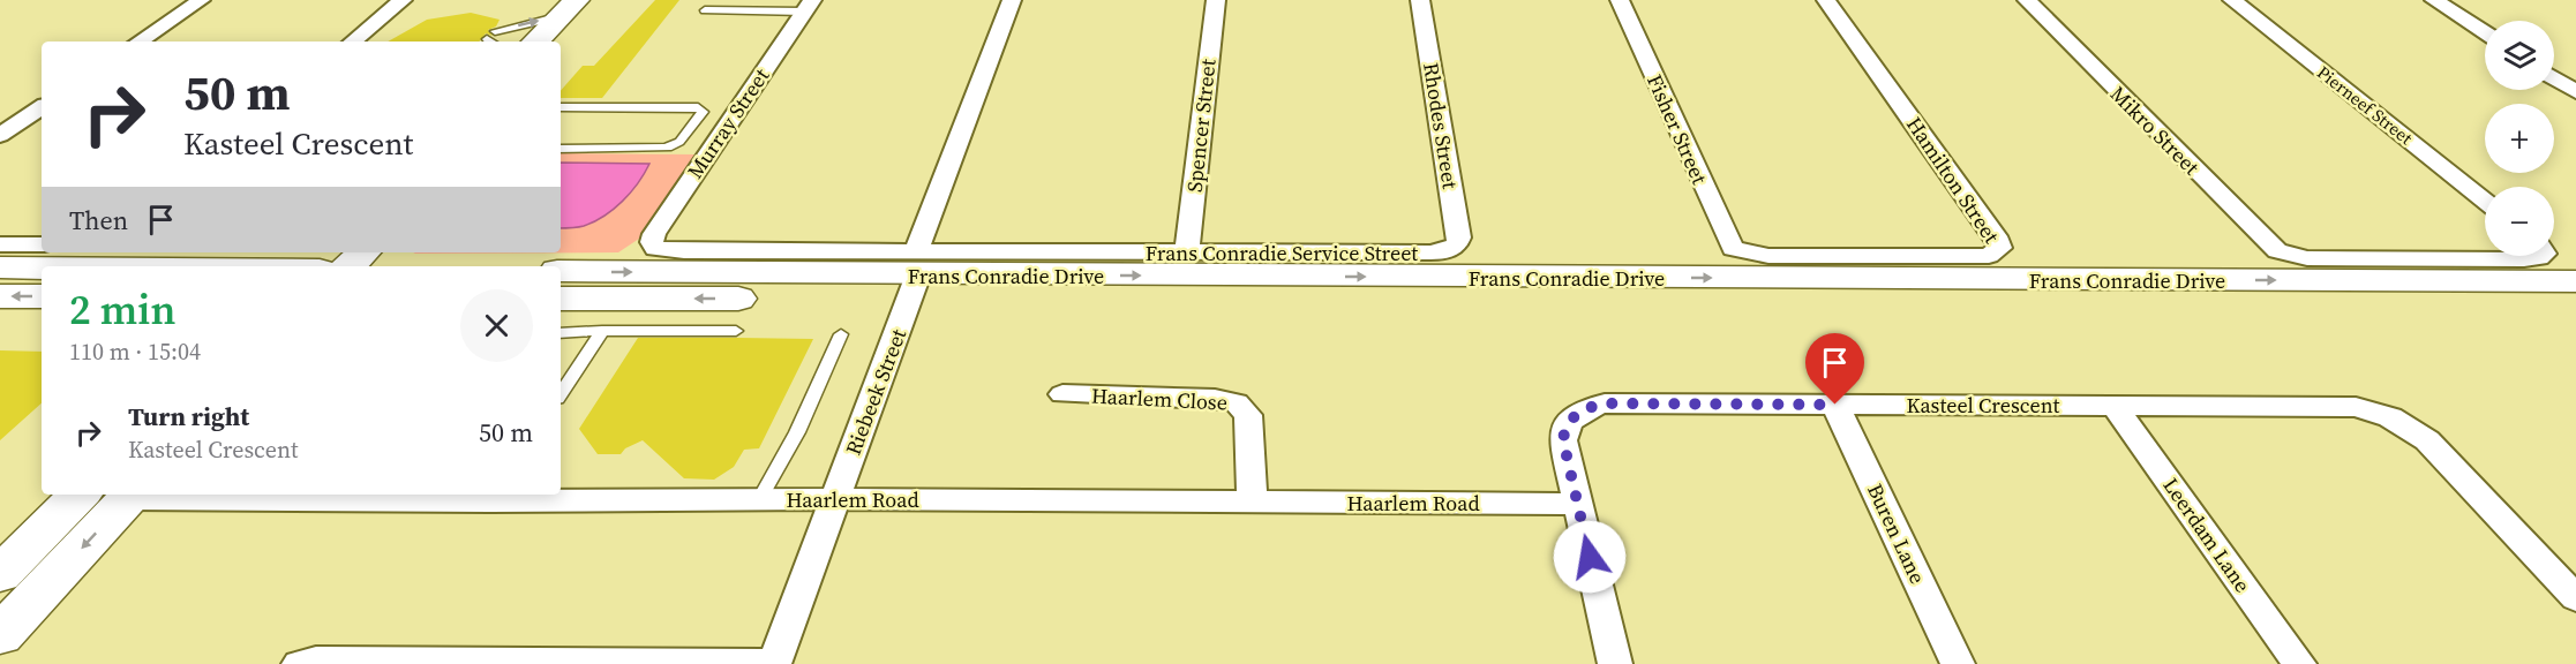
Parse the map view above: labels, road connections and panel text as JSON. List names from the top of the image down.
{
  "streets": {
    "main road": ["Frans Conradie Drive"],
    "street": [
      "Pierneef Street",
      "Murray Street",
      "Spencer Street",
      "Rhodes Street",
      "Fisher Street",
      "Mikro Street",
      "Hamilton Street",
      "Frans Conradie Service Street",
      "Riebeek Street",
      "Haarlem Close",
      "Kasteel Crescent",
      "Haarlem Road",
      "Buren Lane",
      "Leerdam Lane"
    ]
  },
  "crossings": [
    ["Murray Street", "Frans Conradie Service Street"],
    ["Spencer Street", "Frans Conradie Service Street"],
    ["Rhodes Street", "Frans Conradie Service Street"],
    ["Fisher Street", "Hamilton Street"],
    ["Frans Conradie Service Street", "Frans Conradie Drive"],
    ["Frans Conradie Service Street", "Riebeek Street"],
    ["Frans Conradie Drive", "Riebeek Street"],
    ["Riebeek Street", "Haarlem Road"],
    ["Haarlem Close", "Haarlem Road"],
    ["Kasteel Crescent", "Haarlem Road"],
    ["Kasteel Crescent", "Buren Lane"],
    ["Kasteel Crescent", "Leerdam Lane"]
  ],
  "page": {
    "map_buttons": ["+", "−"],
    "turn": ["50 m", "Kasteel Crescent"],
    "then": "Then",
    "heading": ["2 min", "110 m · 15:04"],
    "list": [
      {
        "name": "Turn right",
        "note": "Kasteel Crescent",
        "value": "50 m"
      }
    ]
  }
}
